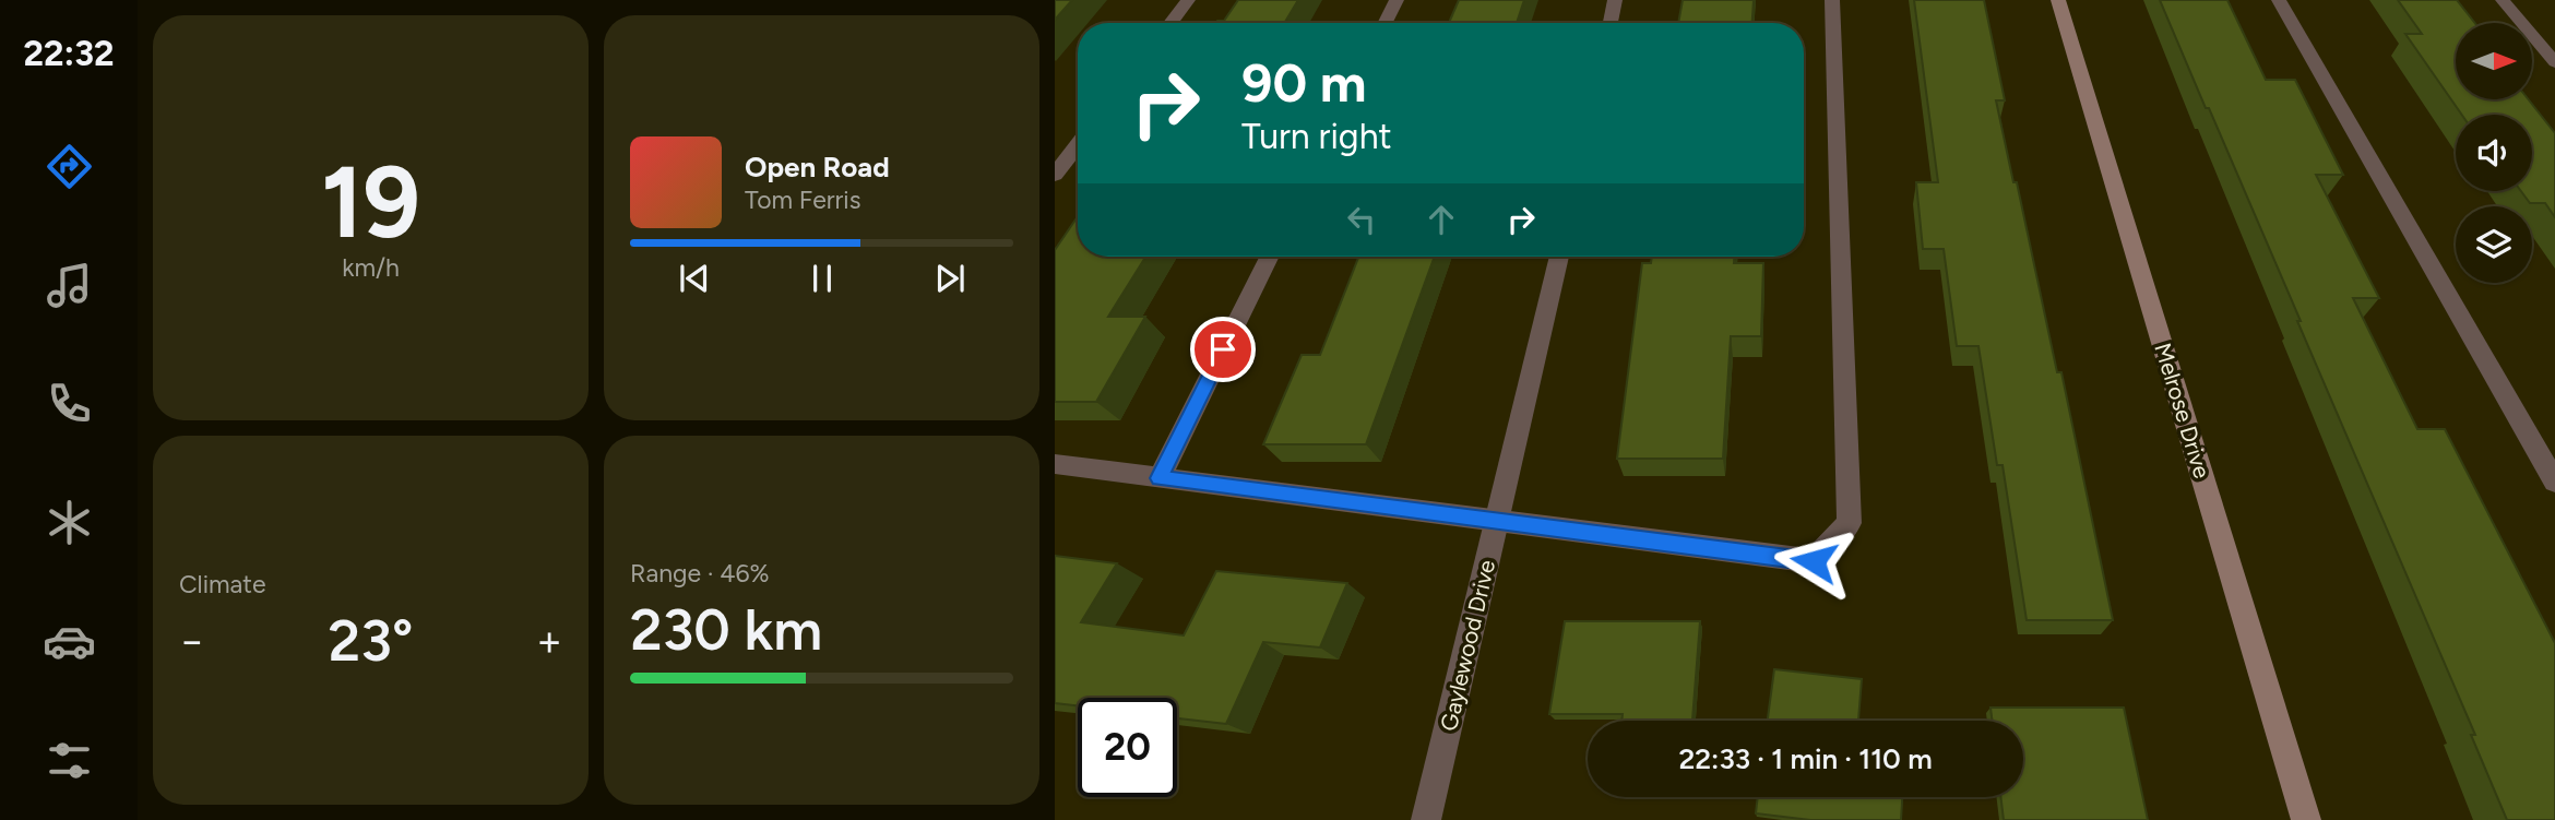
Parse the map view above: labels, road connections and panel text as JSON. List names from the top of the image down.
{
  "streets": {
    "street": ["Melrose Drive", "Gaylewood Drive"]
  },
  "north": "right",
  "page": {
    "tabs": "22:32",
    "tile": [
      ["19", "km/h"],
      "Climate",
      ["Range · 46%", "230 km"]
    ],
    "turn": ["90 m", "Turn right"],
    "song": ["Open Road", "Tom Ferris"],
    "heat": ["−", "23°", "+"],
    "limit": "20",
    "trip": "22:33 · 1 min · 110 m"
  }
}
